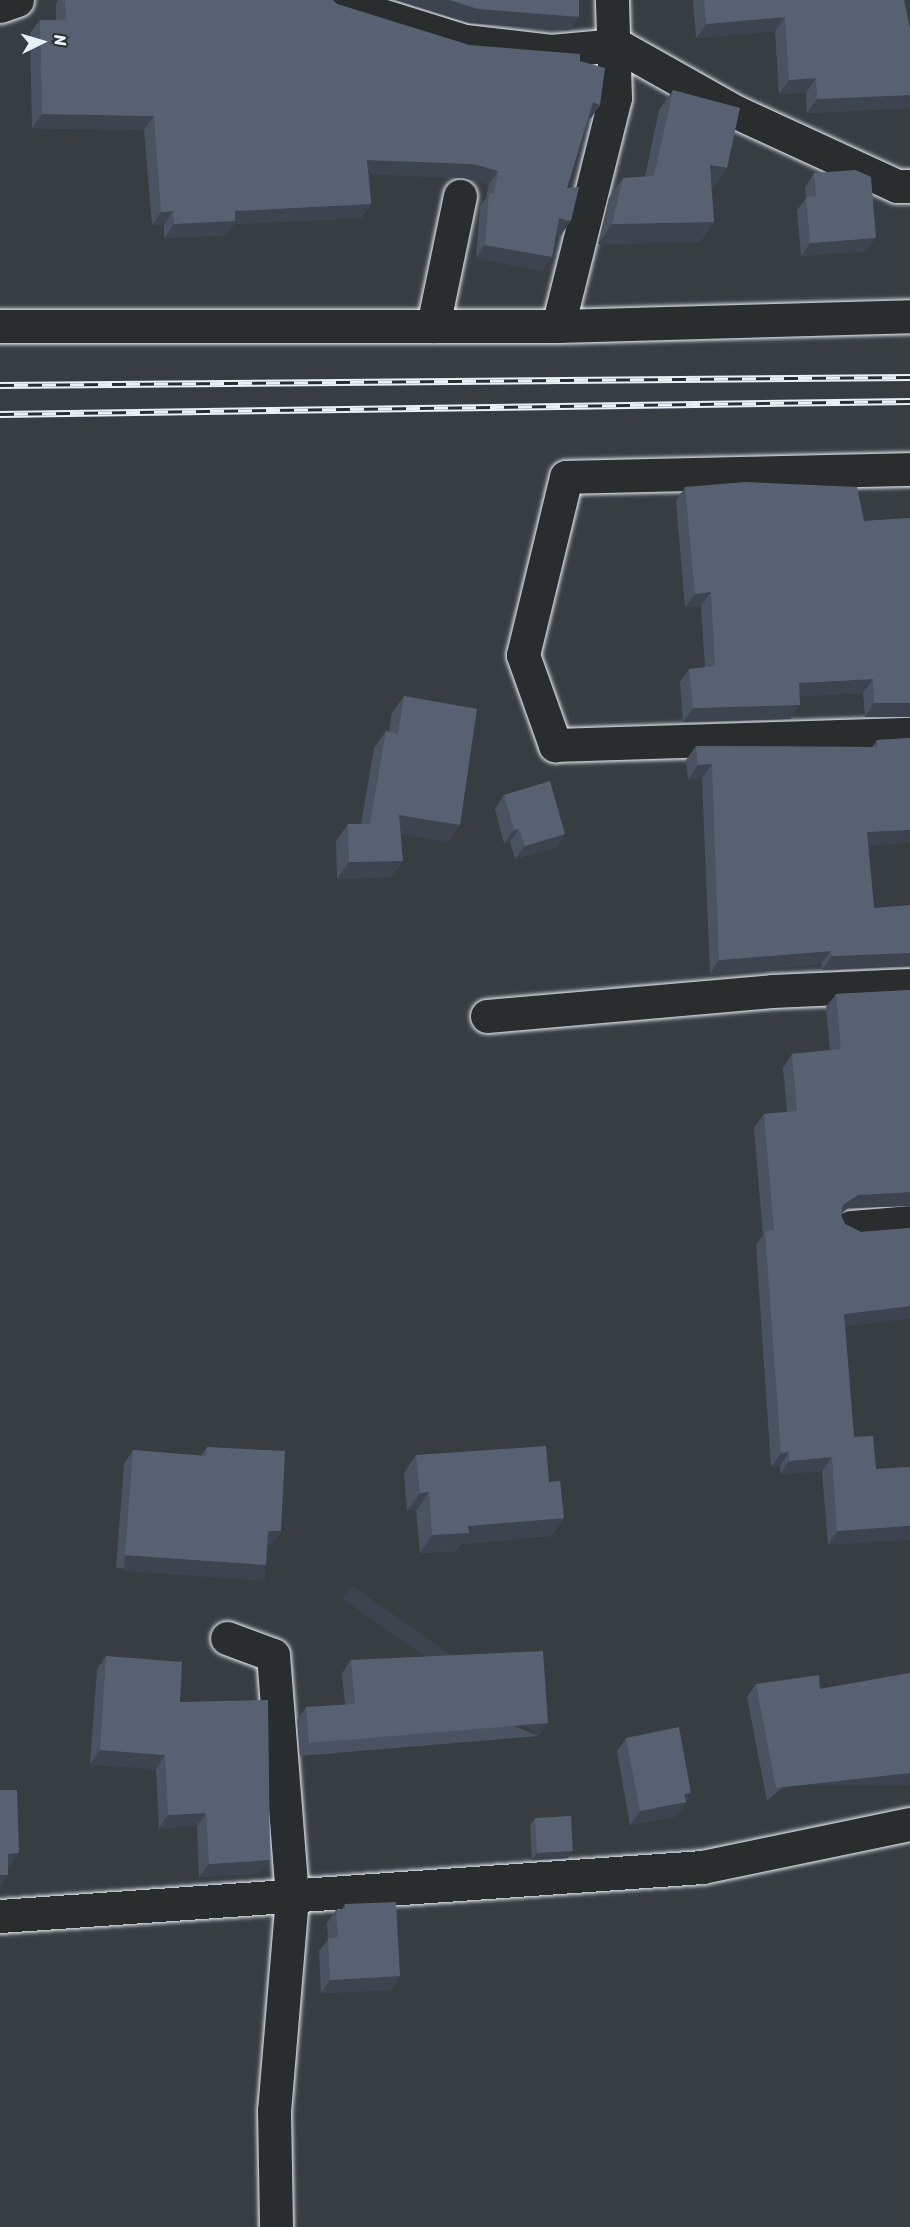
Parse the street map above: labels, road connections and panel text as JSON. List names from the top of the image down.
{
  "north": "right"
}
